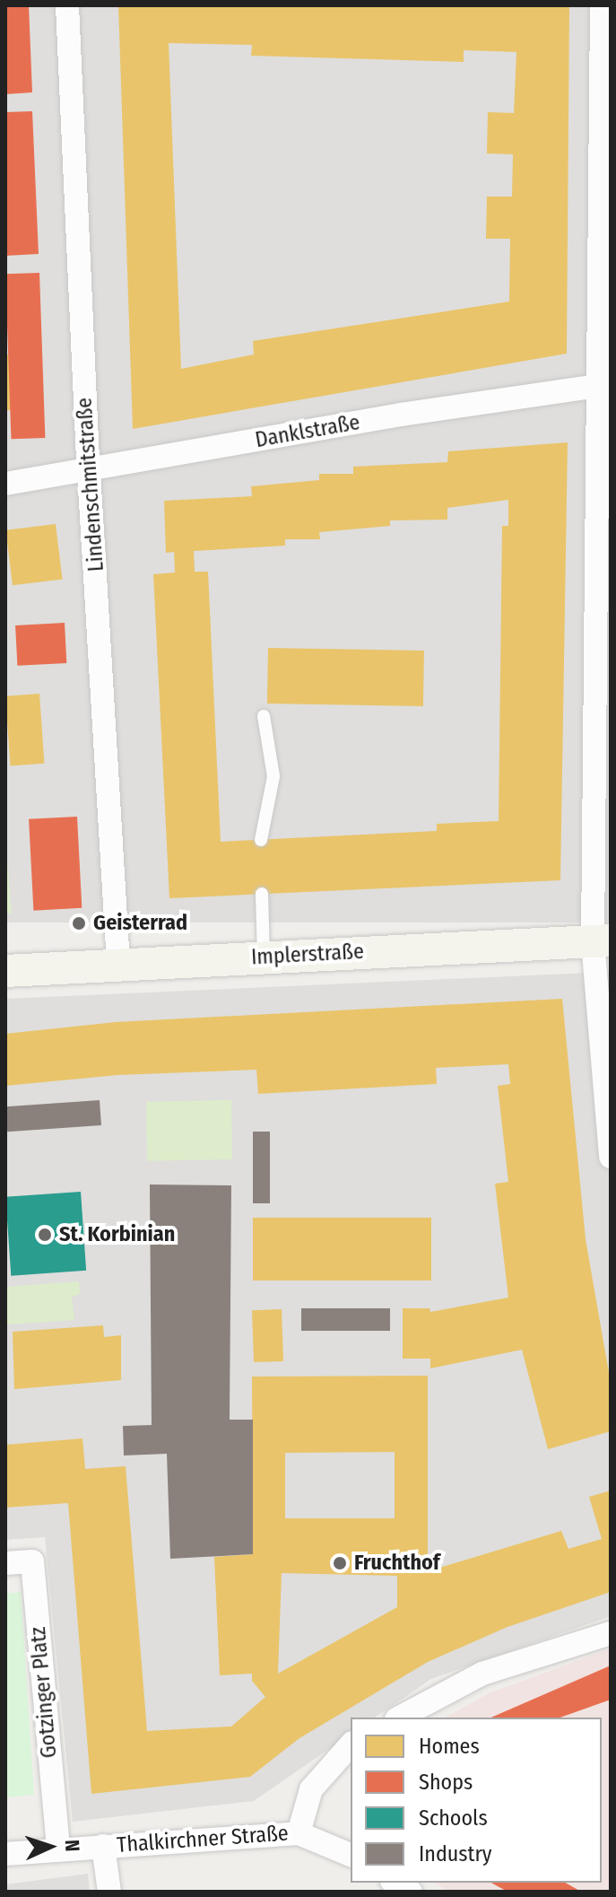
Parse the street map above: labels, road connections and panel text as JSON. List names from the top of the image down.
{
  "streets": {
    "main road": ["Implerstraße"],
    "street": [
      "Danklstraße",
      "Lindenschmitstraße",
      "Gotzinger Platz",
      "Thalkirchner Straße"
    ]
  },
  "crossings": [
    ["Danklstraße", "Lindenschmitstraße"],
    ["Lindenschmitstraße", "Implerstraße"],
    ["Gotzinger Platz", "Thalkirchner Straße"]
  ],
  "places": ["Geisterrad", "St. Korbinian", "Fruchthof"],
  "legend": [
    "Homes",
    "Shops",
    "Schools",
    "Industry"
  ],
  "north": "right"
}
